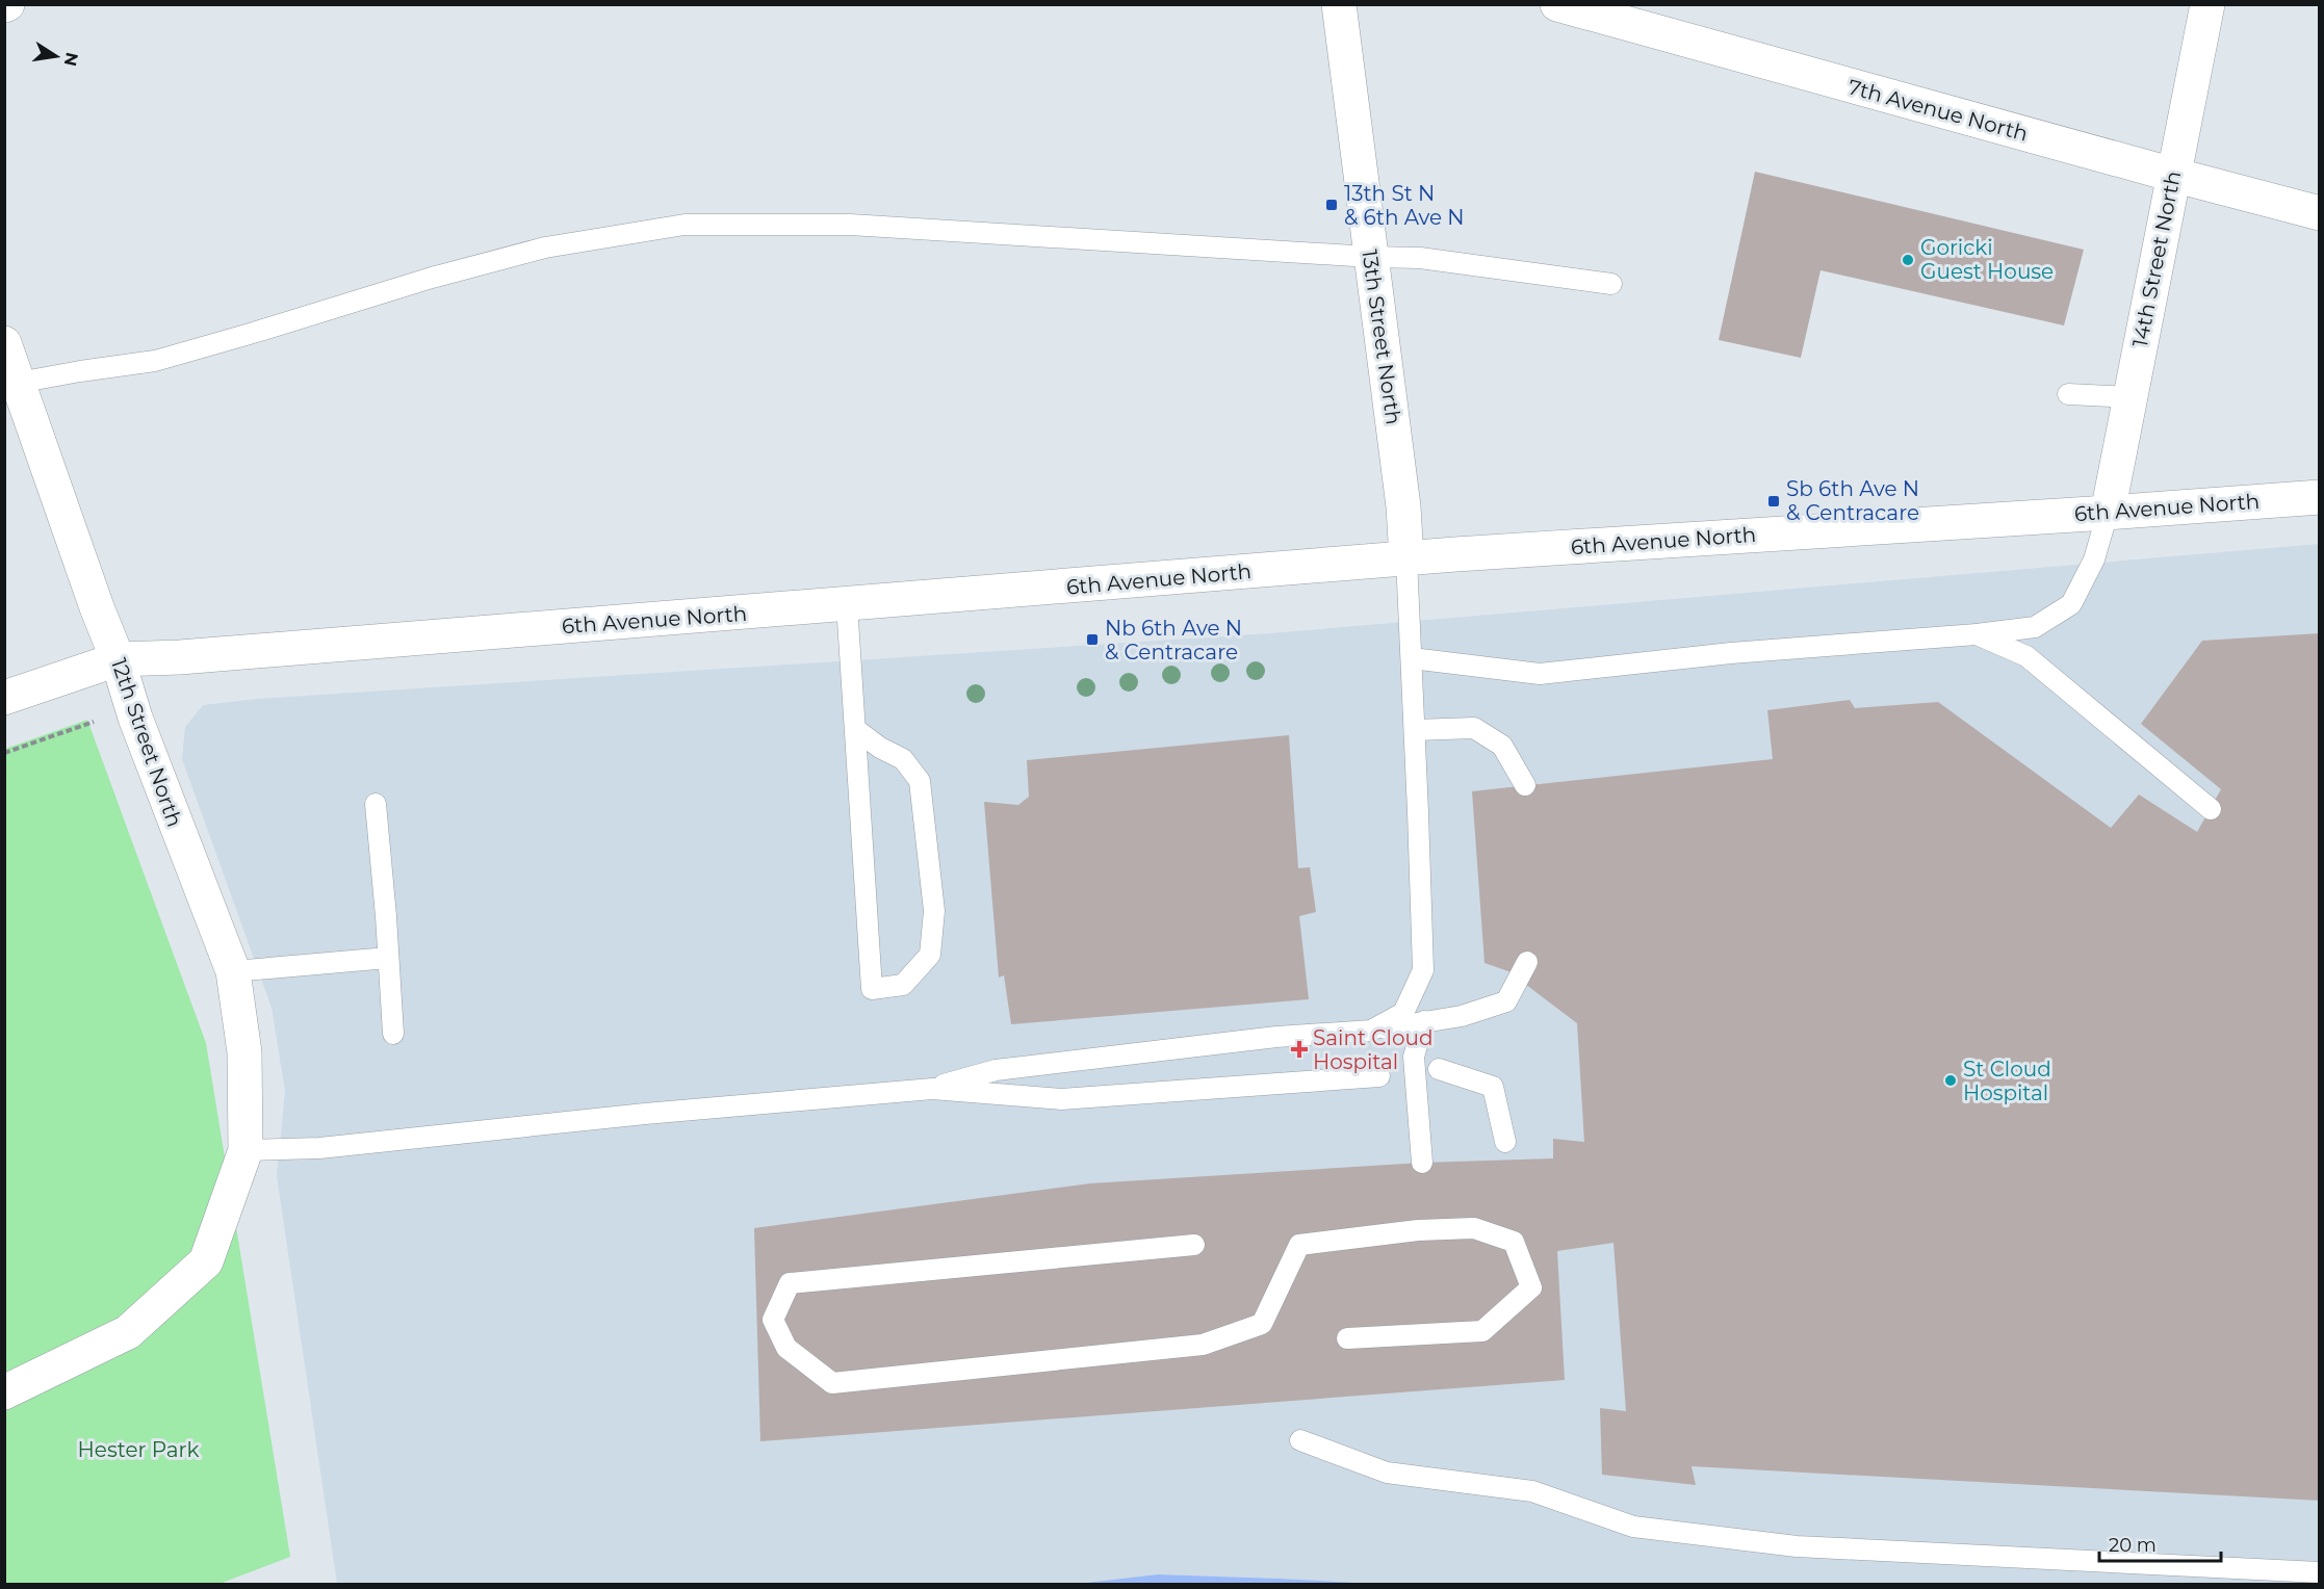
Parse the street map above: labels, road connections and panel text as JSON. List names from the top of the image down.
{
  "streets": {
    "street": [
      "7th Avenue North",
      "14th Street North",
      "13th Street North",
      "6th Avenue North",
      "12th Street North"
    ]
  },
  "crossings": [
    ["7th Avenue North", "14th Street North"],
    ["14th Street North", "6th Avenue North"],
    ["13th Street North", "6th Avenue North"],
    ["6th Avenue North", "12th Street North"]
  ],
  "parks": ["Hester Park"],
  "places": {
    "transit": ["13th St N & 6th Ave N", "Sb 6th Ave N & Centracare", "Nb 6th Ave N & Centracare"],
    "other": ["Goricki Guest House", "St Cloud Hospital"],
    "health": ["Saint Cloud Hospital"]
  },
  "scale_bar": "20 m",
  "north": "right"
}
